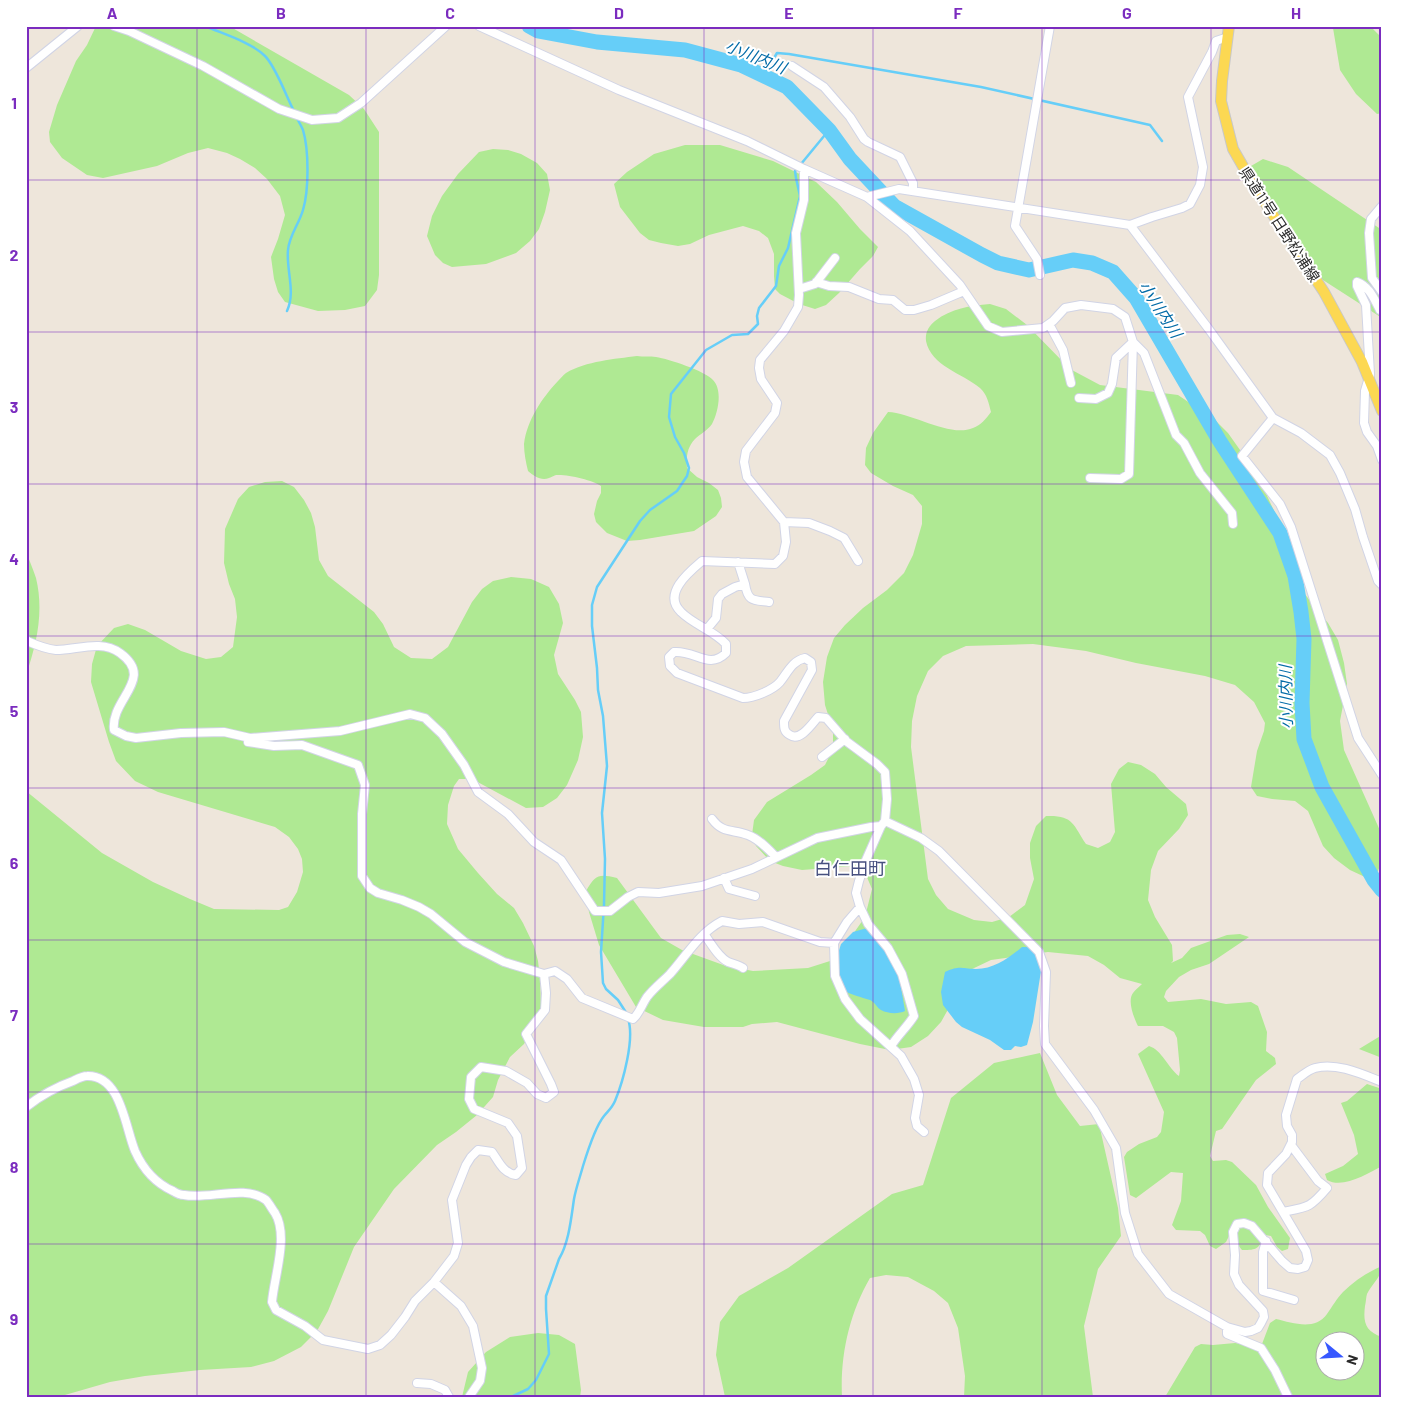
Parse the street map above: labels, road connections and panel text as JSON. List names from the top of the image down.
{
  "streets": {
    "main road": ["県道11号 日野松浦線"]
  },
  "districts": ["白仁田町"],
  "water": ["小川内川"],
  "north": "right",
  "grid": {
    "columns": [
      "A",
      "B",
      "C",
      "D",
      "E",
      "F",
      "G",
      "H"
    ],
    "rows": [
      "1",
      "2",
      "3",
      "4",
      "5",
      "6",
      "7",
      "8",
      "9"
    ]
  }
}
